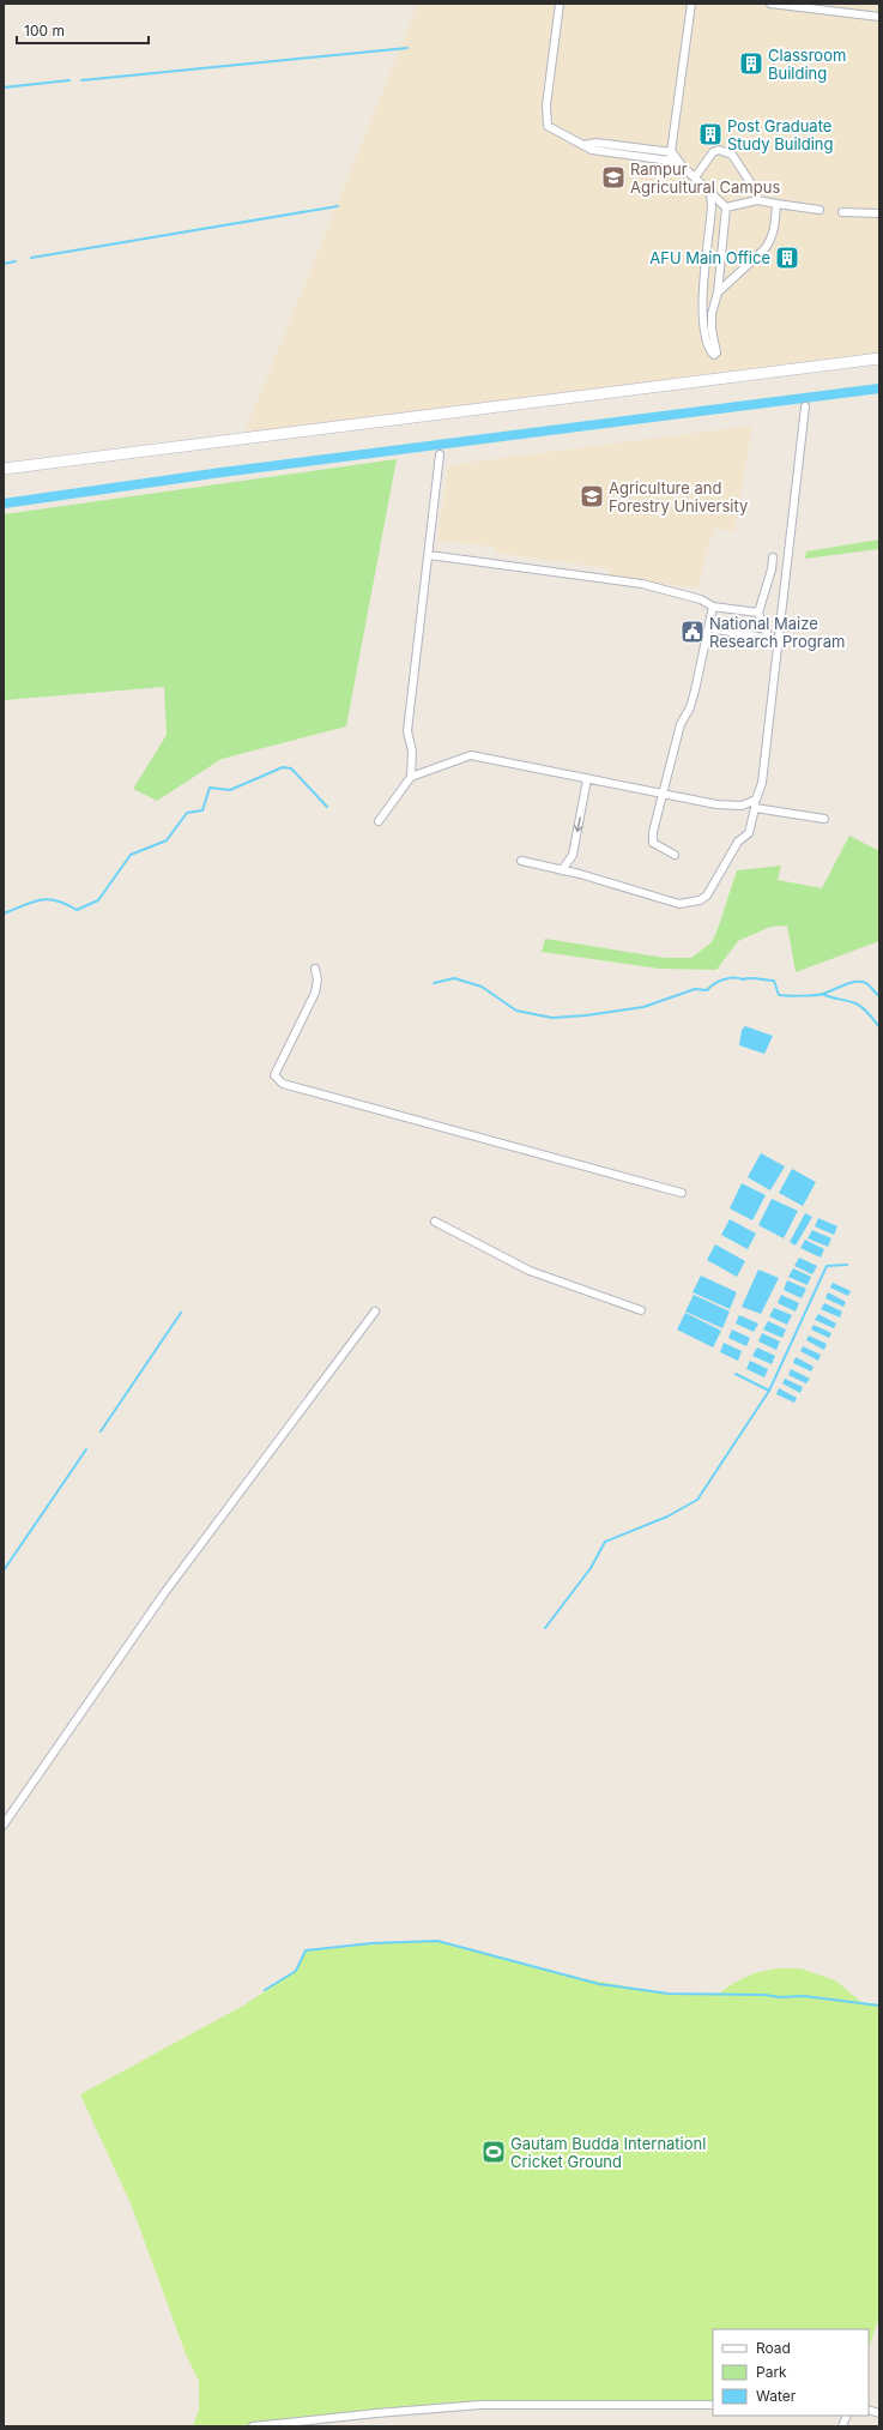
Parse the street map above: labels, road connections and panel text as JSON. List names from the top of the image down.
{
  "places": {
    "building": ["Classroom Building", "Post Graduate Study Building", "AFU Main Office"],
    "school or university": ["Rampur Agricultural Campus", "Agriculture and Forestry University"],
    "public building": ["National Maize Research Program"],
    "sports": ["Gautam Budda Internationl Cricket Ground"]
  },
  "legend": ["Road", "Park", "Water"],
  "scale_bar": "100 m"
}
